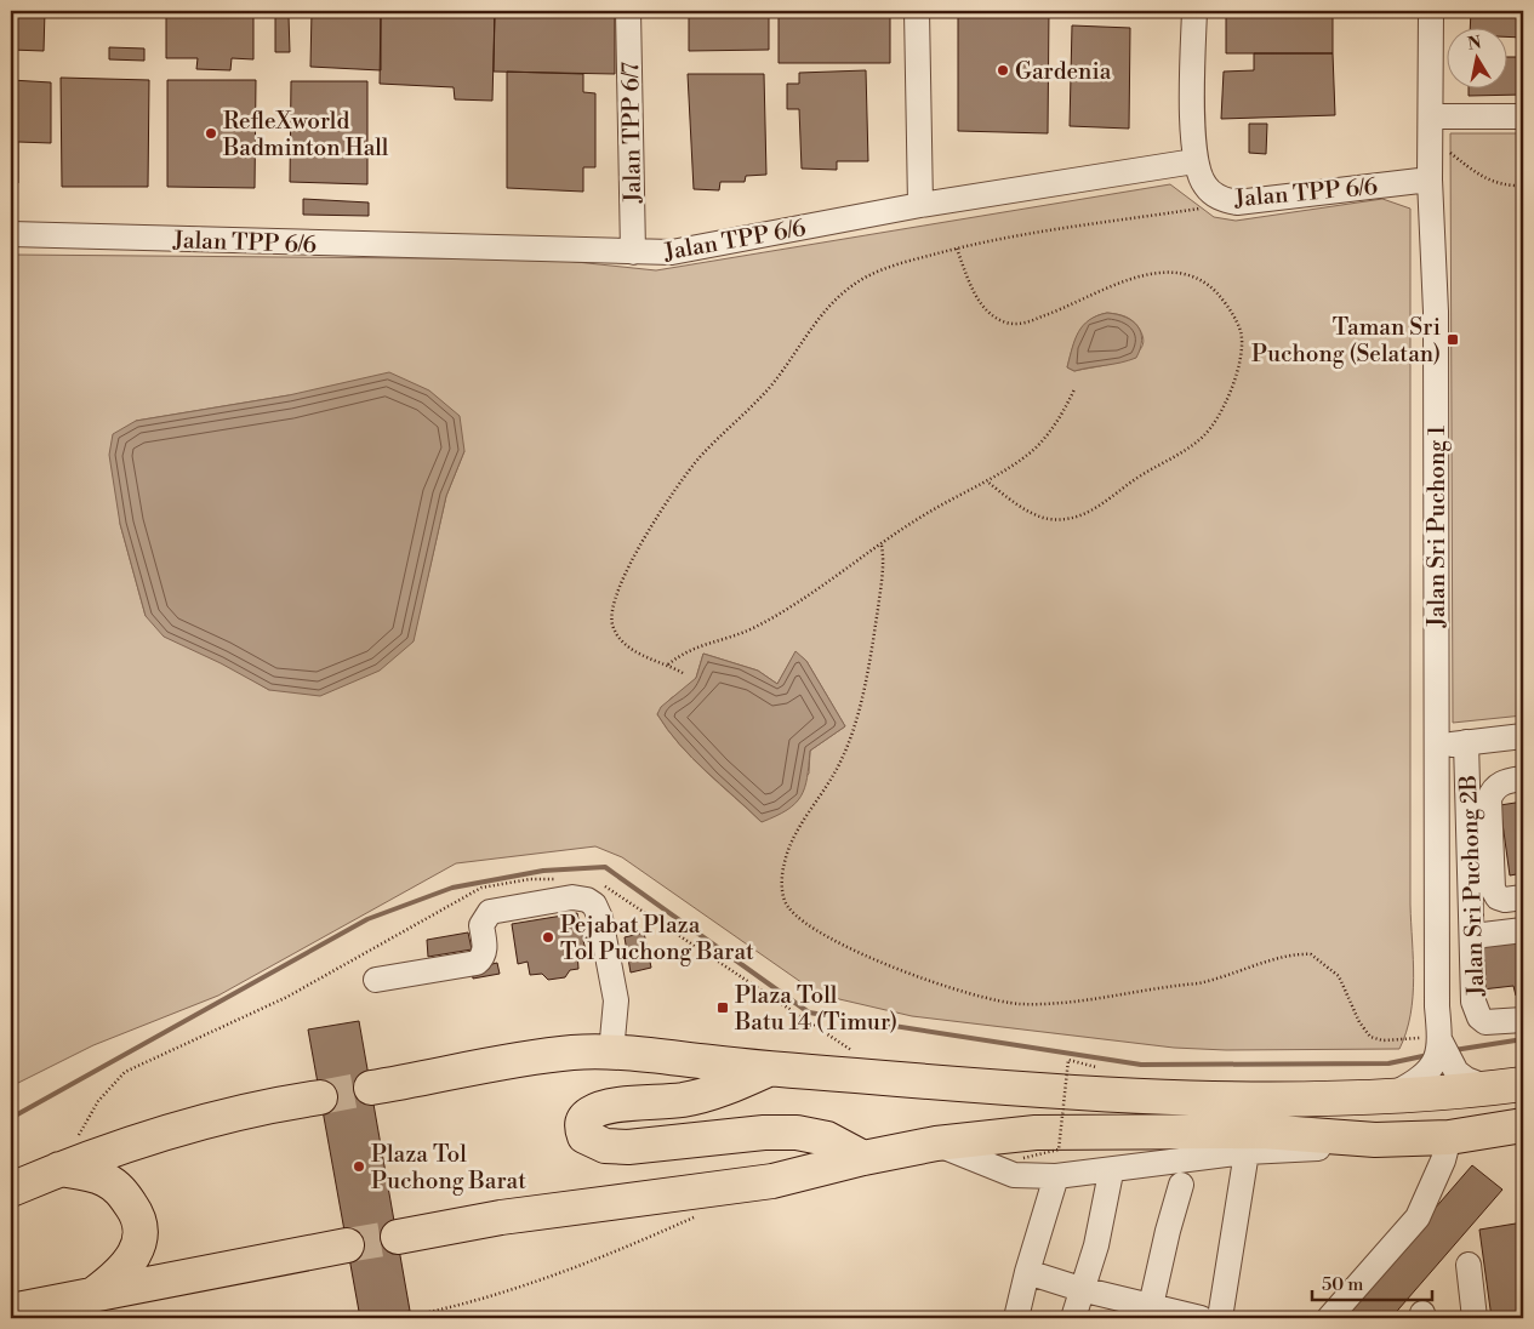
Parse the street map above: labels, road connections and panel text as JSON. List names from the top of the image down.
{
  "streets": {
    "street": [
      "Jalan TPP 6/7",
      "Jalan TPP 6/6",
      "Jalan Sri Puchong 1",
      "Jalan Sri Puchong 2B"
    ]
  },
  "crossings": [
    ["Jalan TPP 6/7", "Jalan TPP 6/6"],
    ["Jalan TPP 6/6", "Jalan Sri Puchong 1"]
  ],
  "places": {
    "other": [
      "Gardenia",
      "RefleXworld Badminton Hall",
      "Pejabat Plaza Tol Puchong Barat",
      "Plaza Tol Puchong Barat"
    ],
    "transit": ["Taman Sri Puchong (Selatan)", "Plaza Toll Batu 14 (Timur)"]
  },
  "scale_bar": "50 m",
  "north": "top"
}
